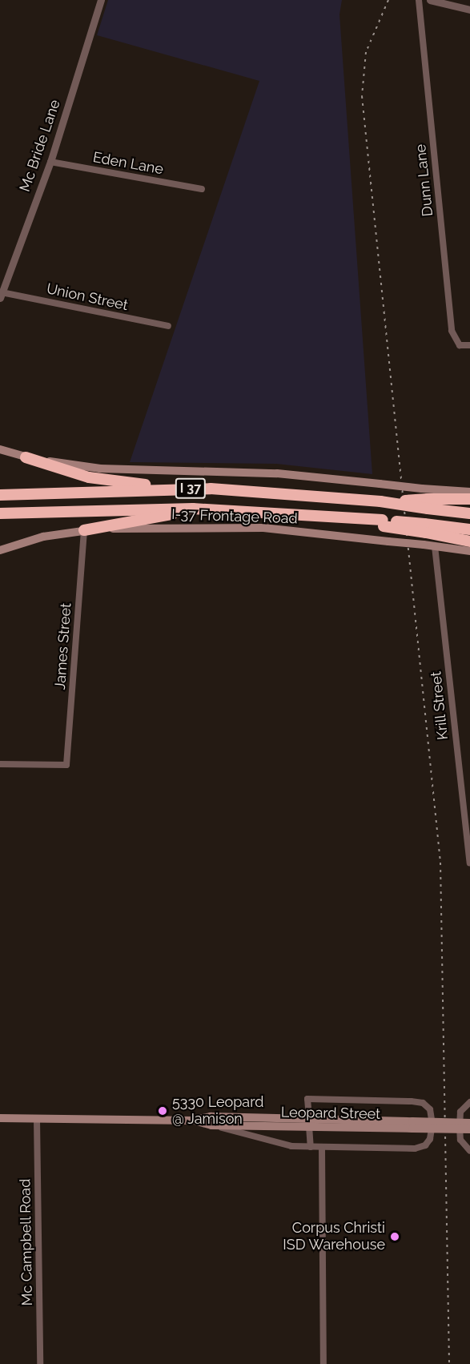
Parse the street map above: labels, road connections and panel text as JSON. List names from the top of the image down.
{
  "streets": {
    "highway": ["I 37"],
    "main road": ["I-37 Frontage Road", "Leopard Street"],
    "street": [
      "Mc Bride Lane",
      "Eden Lane",
      "Dunn Lane",
      "Union Street",
      "James Street",
      "Krill Street",
      "Mc Campbell Road"
    ]
  },
  "crossings": [
    ["Mc Bride Lane", "Eden Lane"],
    ["Mc Bride Lane", "Union Street"],
    ["I-37 Frontage Road", "James Street"],
    ["I-37 Frontage Road", "Krill Street"],
    ["Leopard Street", "Mc Campbell Road"]
  ],
  "places": ["5330 Leopard @ Jamison", "Corpus Christi ISD Warehouse"]
}
